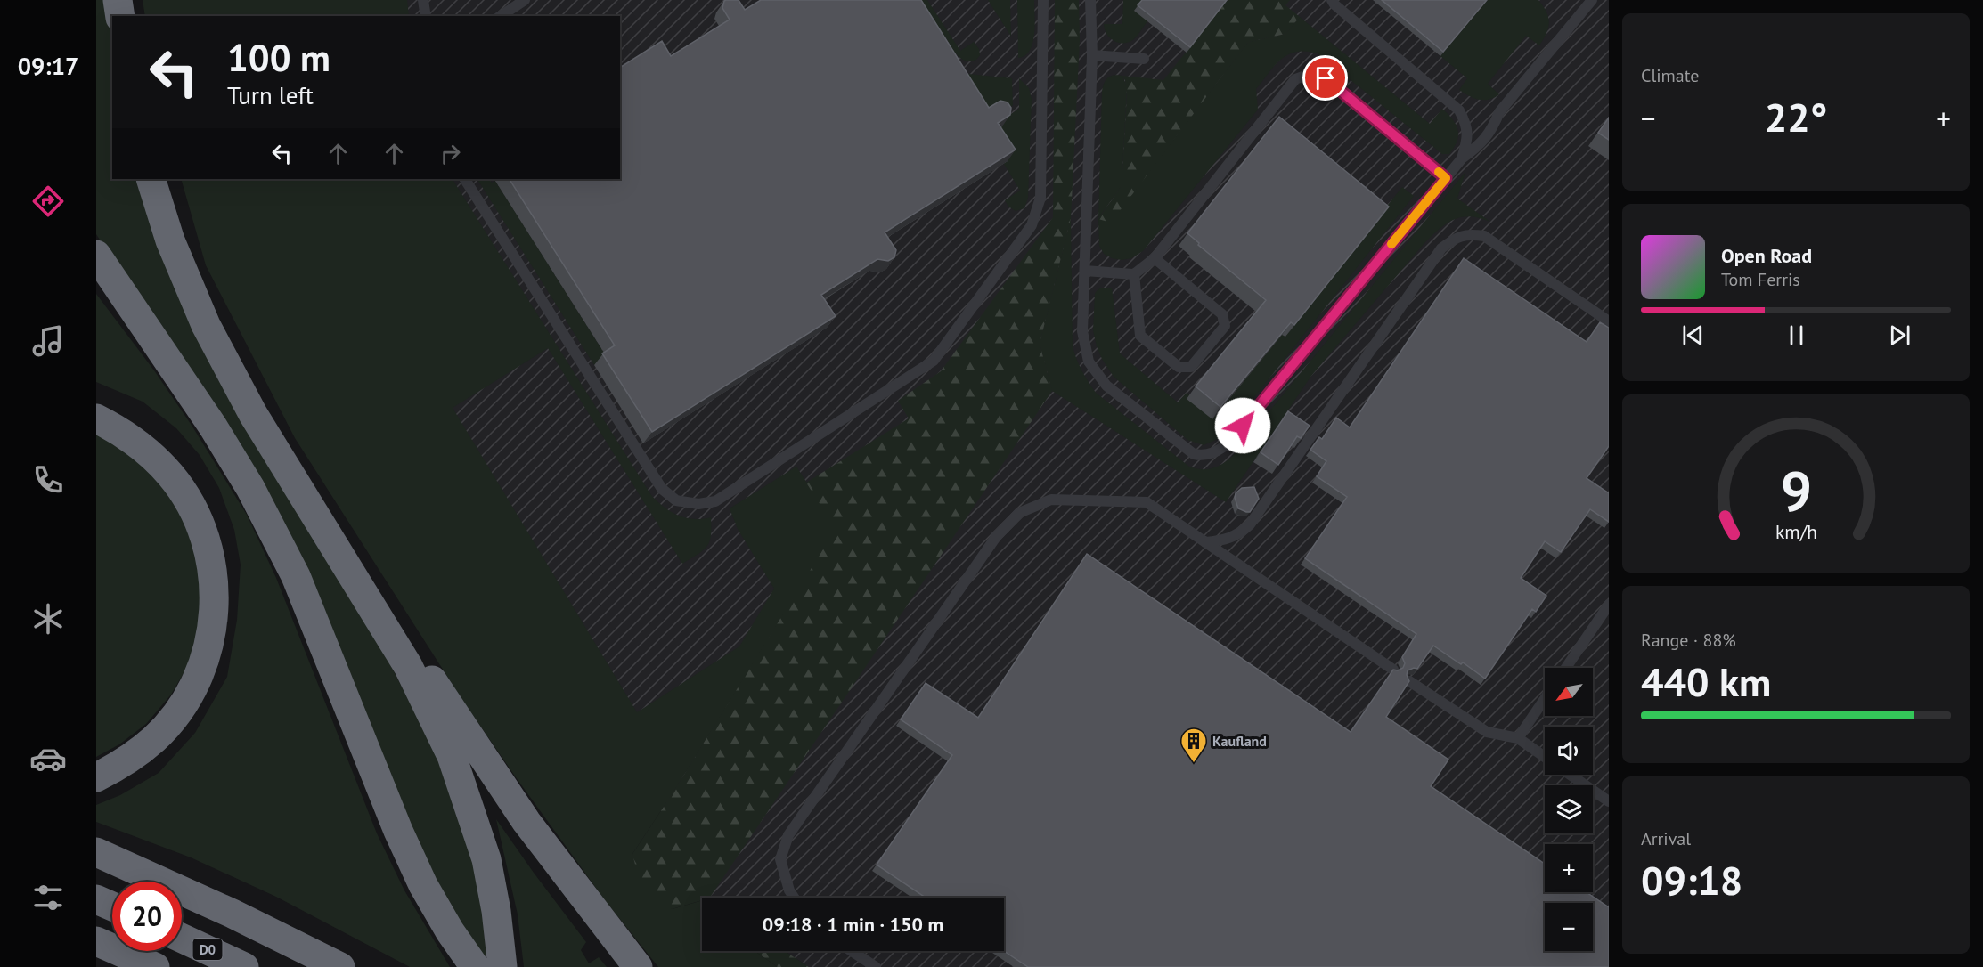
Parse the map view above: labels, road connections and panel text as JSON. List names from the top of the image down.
{
  "streets": {
    "highway": ["D0"]
  },
  "places": {
    "building": ["Kaufland"]
  },
  "north": "bottom left",
  "page": {
    "tabs": "09:17",
    "tile": [
      "Climate",
      ["Range · 88%", "440 km"],
      ["Arrival", "09:18"]
    ],
    "turn": ["100 m", "Turn left"],
    "heat": ["−", "22°", "+"],
    "song": ["Open Road", "Tom Ferris"],
    "map_buttons": ["+", "−"],
    "limit": "20",
    "trip": "09:18 · 1 min · 150 m",
    "gauge": ["9", "km/h"]
  }
}
